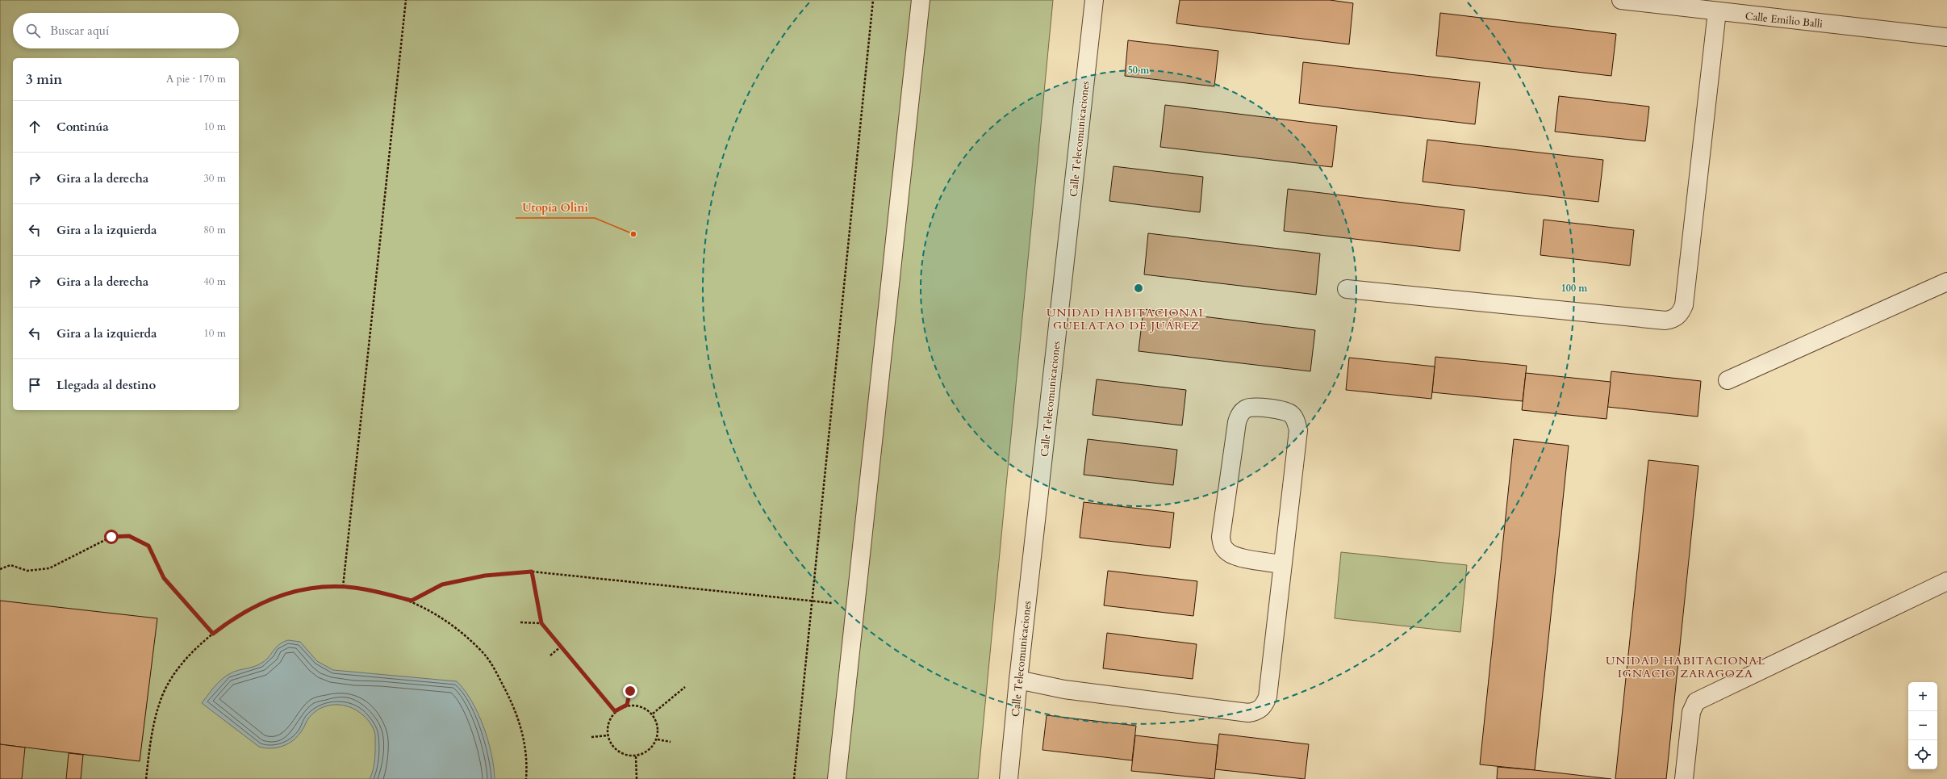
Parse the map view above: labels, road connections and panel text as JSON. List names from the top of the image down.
{
  "streets": {
    "street": ["Calle Emilio Balli", "Calle Telecomunicaciones"]
  },
  "districts": ["UNIDAD HABITACIONAL GUELATAO DE JUÁREZ", "UNIDAD HABITACIONAL IGNACIO ZARAGOZA"],
  "places": ["Utopía Olini"],
  "page": {
    "search": "Buscar aquí",
    "heading": ["3 min", "A pie · 170 m"],
    "list": [
      ["Continúa", "10 m"],
      ["Gira a la derecha", "30 m"],
      ["Gira a la izquierda", "80 m"],
      ["Gira a la derecha", "40 m"],
      ["Gira a la izquierda", "10 m"],
      "Llegada al destino"
    ],
    "map_buttons": ["+", "−"]
  },
  "rings": ["50 m", "100 m"]
}
